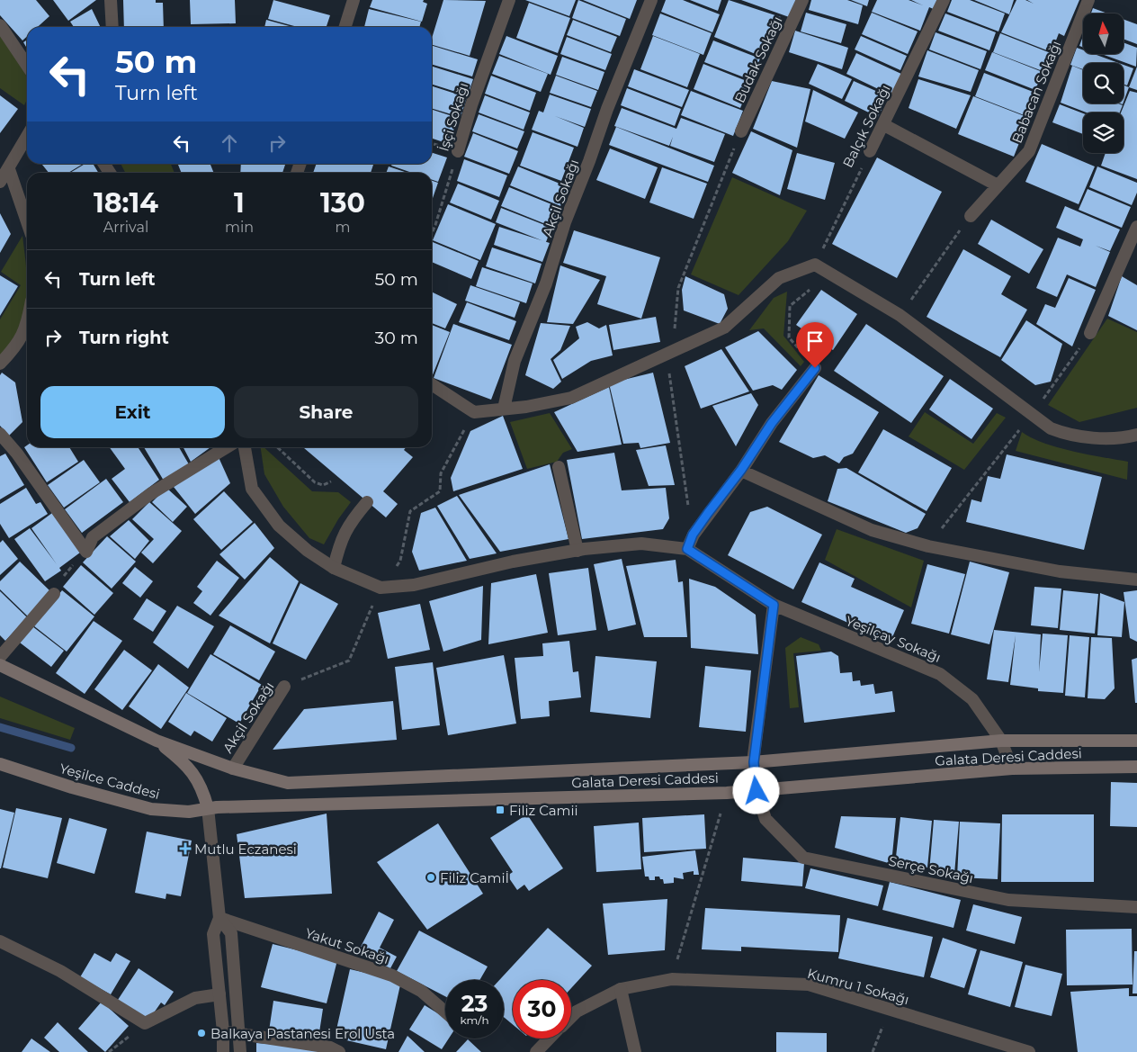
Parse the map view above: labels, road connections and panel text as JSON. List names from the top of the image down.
{
  "streets": {
    "main road": ["Galata Deresi Caddesi", "Yeşilce Caddesi"],
    "street": [
      "Budak Sokağı",
      "Babacan Sokağı",
      "İşçi Sokağı",
      "Balçık Sokağı",
      "Akçil Sokağı",
      "Yeşilçay Sokağı",
      "Serçe Sokağı",
      "Yakut Sokağı",
      "Kumru 1 Sokağı"
    ]
  },
  "crossings": [
    ["Akçil Sokağı", "Galata Deresi Caddesi"],
    ["Yeşilçay Sokağı", "Galata Deresi Caddesi"],
    ["Yeşilçay Sokağı", "Serçe Sokağı"],
    ["Galata Deresi Caddesi", "Yeşilce Caddesi"],
    ["Galata Deresi Caddesi", "Serçe Sokağı"]
  ],
  "places": {
    "transit": ["Filiz Camii"],
    "health": ["Mutlu Eczanesi"],
    "other": ["Filiz Camiİ", "Balkaya Pastanesi Erol Usta"]
  },
  "north": "top",
  "page": {
    "turn": ["50 m", "Turn left"],
    "eta": [
      "18:14",
      "Arrival",
      "1",
      "min",
      "130",
      "m"
    ],
    "list": [
      {
        "name": "Turn left",
        "value": "50 m"
      },
      {
        "name": "Turn right",
        "value": "30 m"
      }
    ],
    "buttons": ["Exit", "Share"],
    "speed": "23 km/h",
    "limit": "30"
  }
}
